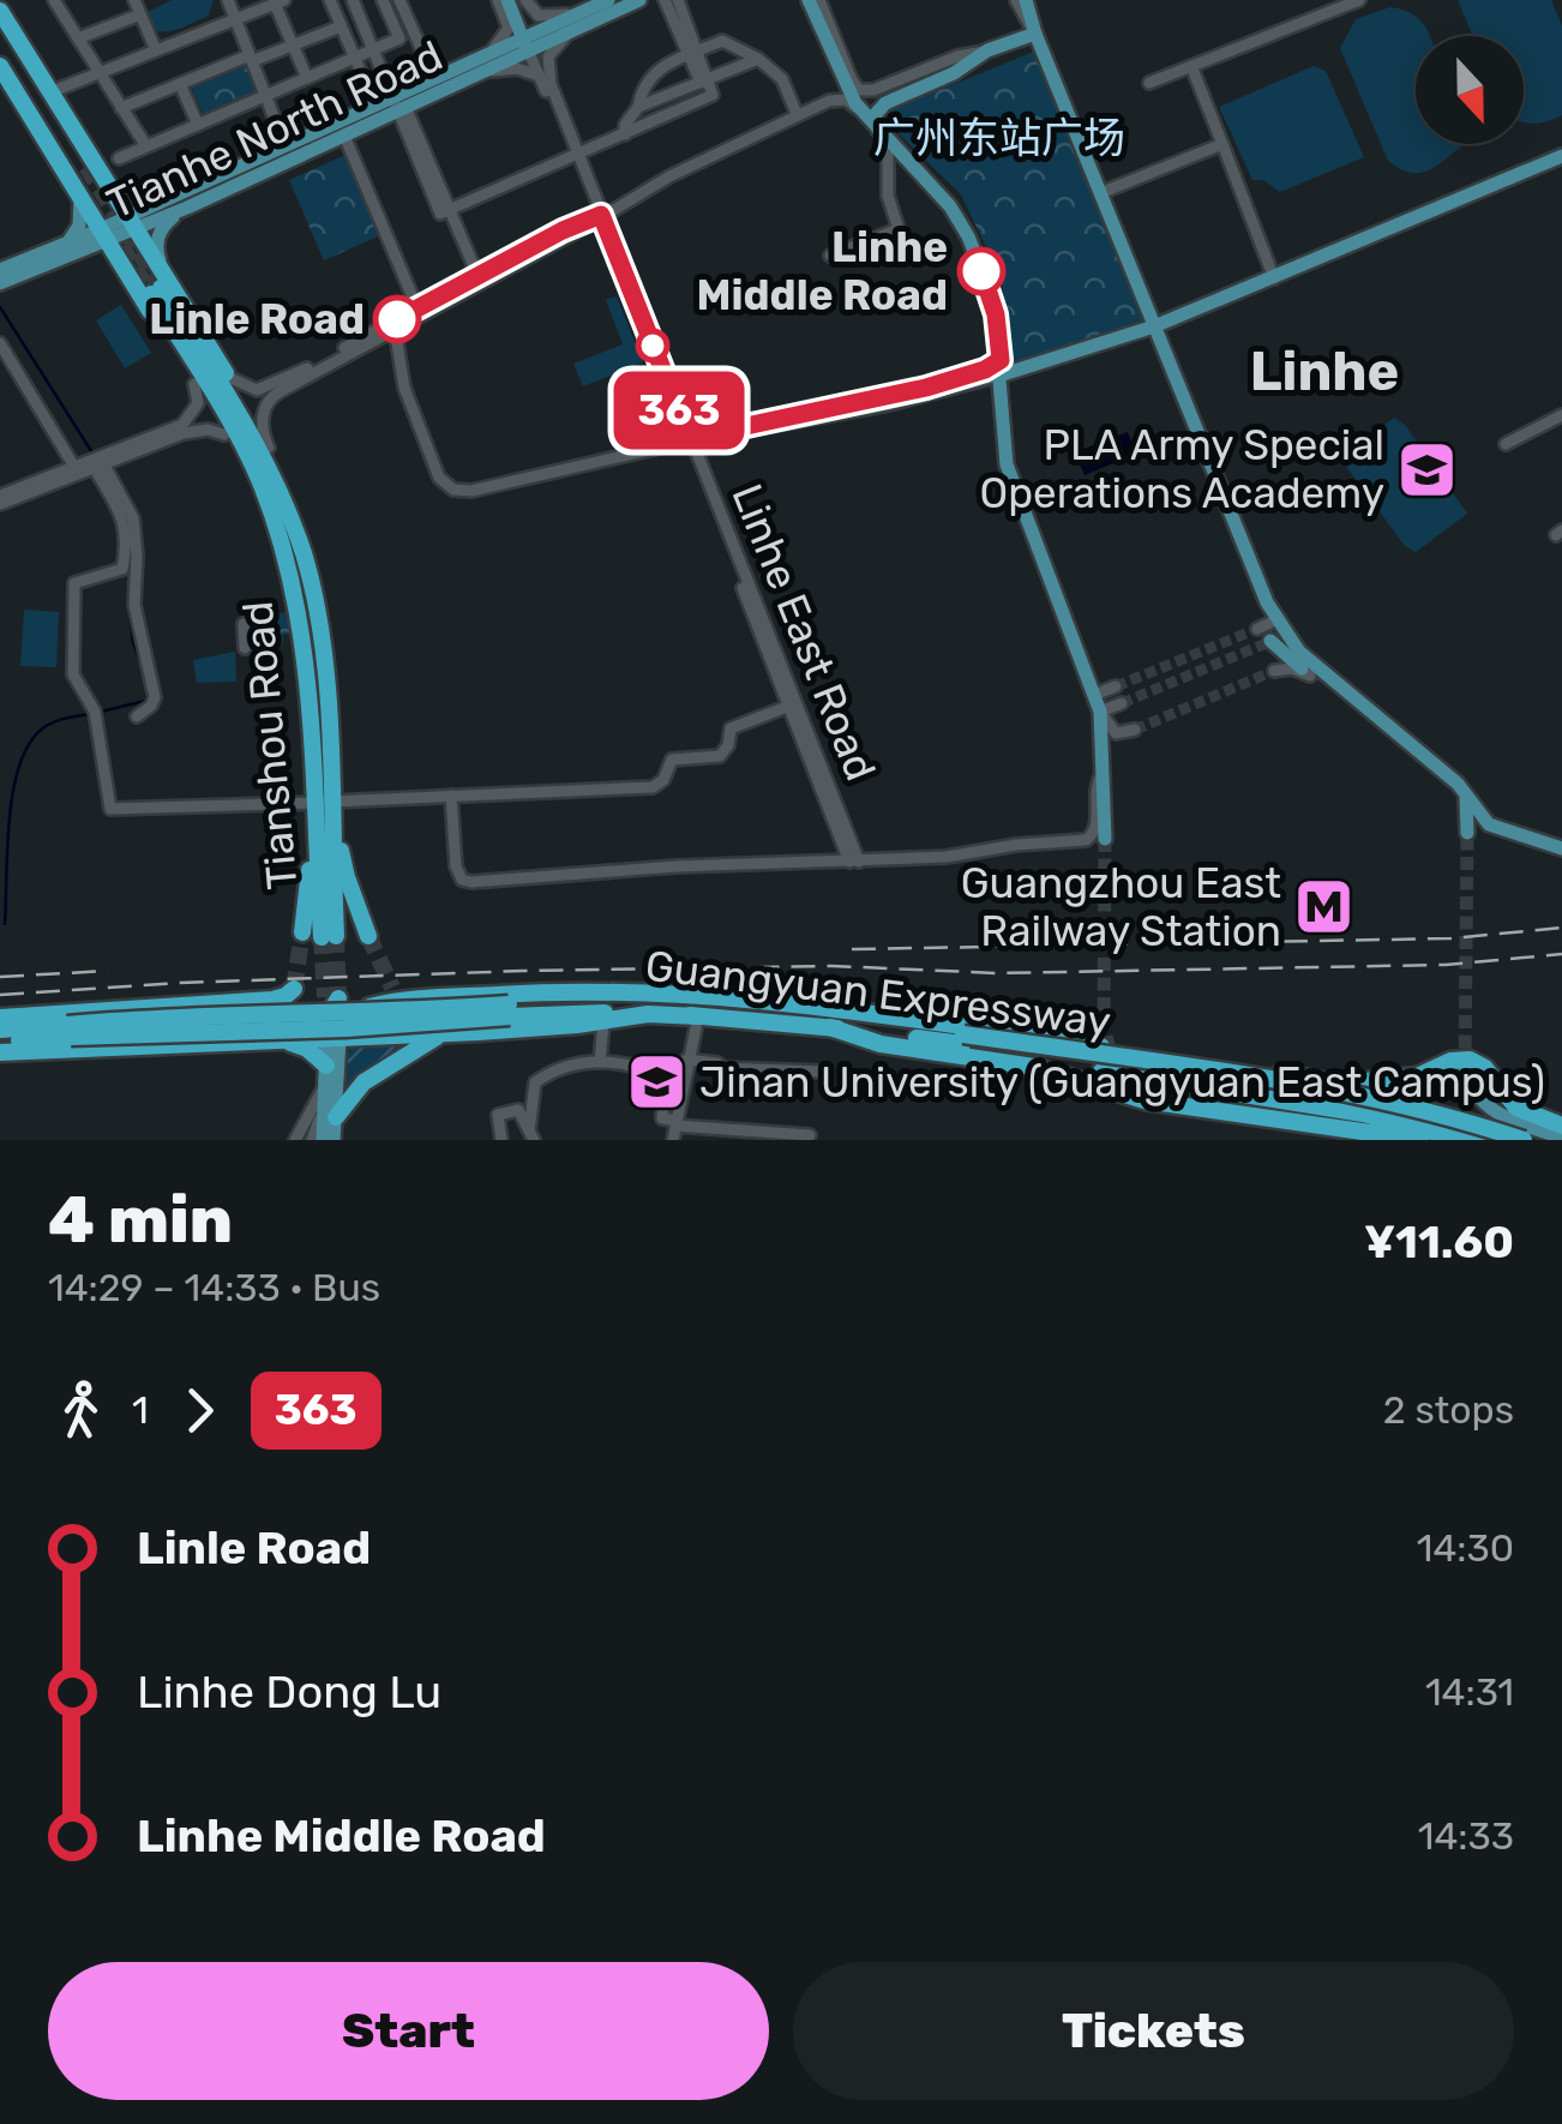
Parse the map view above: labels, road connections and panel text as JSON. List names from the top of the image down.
{
  "streets": {
    "highway": ["Tianshou Road", "Guangyuan Expressway"],
    "main road": ["Tianhe North Road"],
    "street": ["Linhe East Road"]
  },
  "crossings": [
    ["Tianhe North Road", "Linhe East Road"],
    ["Tianhe North Road", "Tianshou Road"]
  ],
  "districts": ["Linhe"],
  "parks": ["广州东站广场"],
  "places": {
    "other": ["Linhe Middle Road", "Linle Road"],
    "school or university": ["PLA Army Special Operations Academy", "Jinan University (Guangyuan East Campus)"],
    "metro station": ["Guangzhou East Railway Station"]
  },
  "lines": ["bus line 363"],
  "north": "bottom",
  "page": {
    "on_map": "363",
    "heading": ["4 min", "14:29 – 14:33 · Bus", "¥11.60"],
    "legs": ["1", "363", "2 stops"],
    "list": [
      {
        "name": "Linle Road",
        "value": "14:30"
      },
      {
        "name": "Linhe Dong Lu",
        "value": "14:31"
      },
      {
        "name": "Linhe Middle Road",
        "value": "14:33"
      }
    ],
    "buttons": ["Start", "Tickets"]
  }
}
